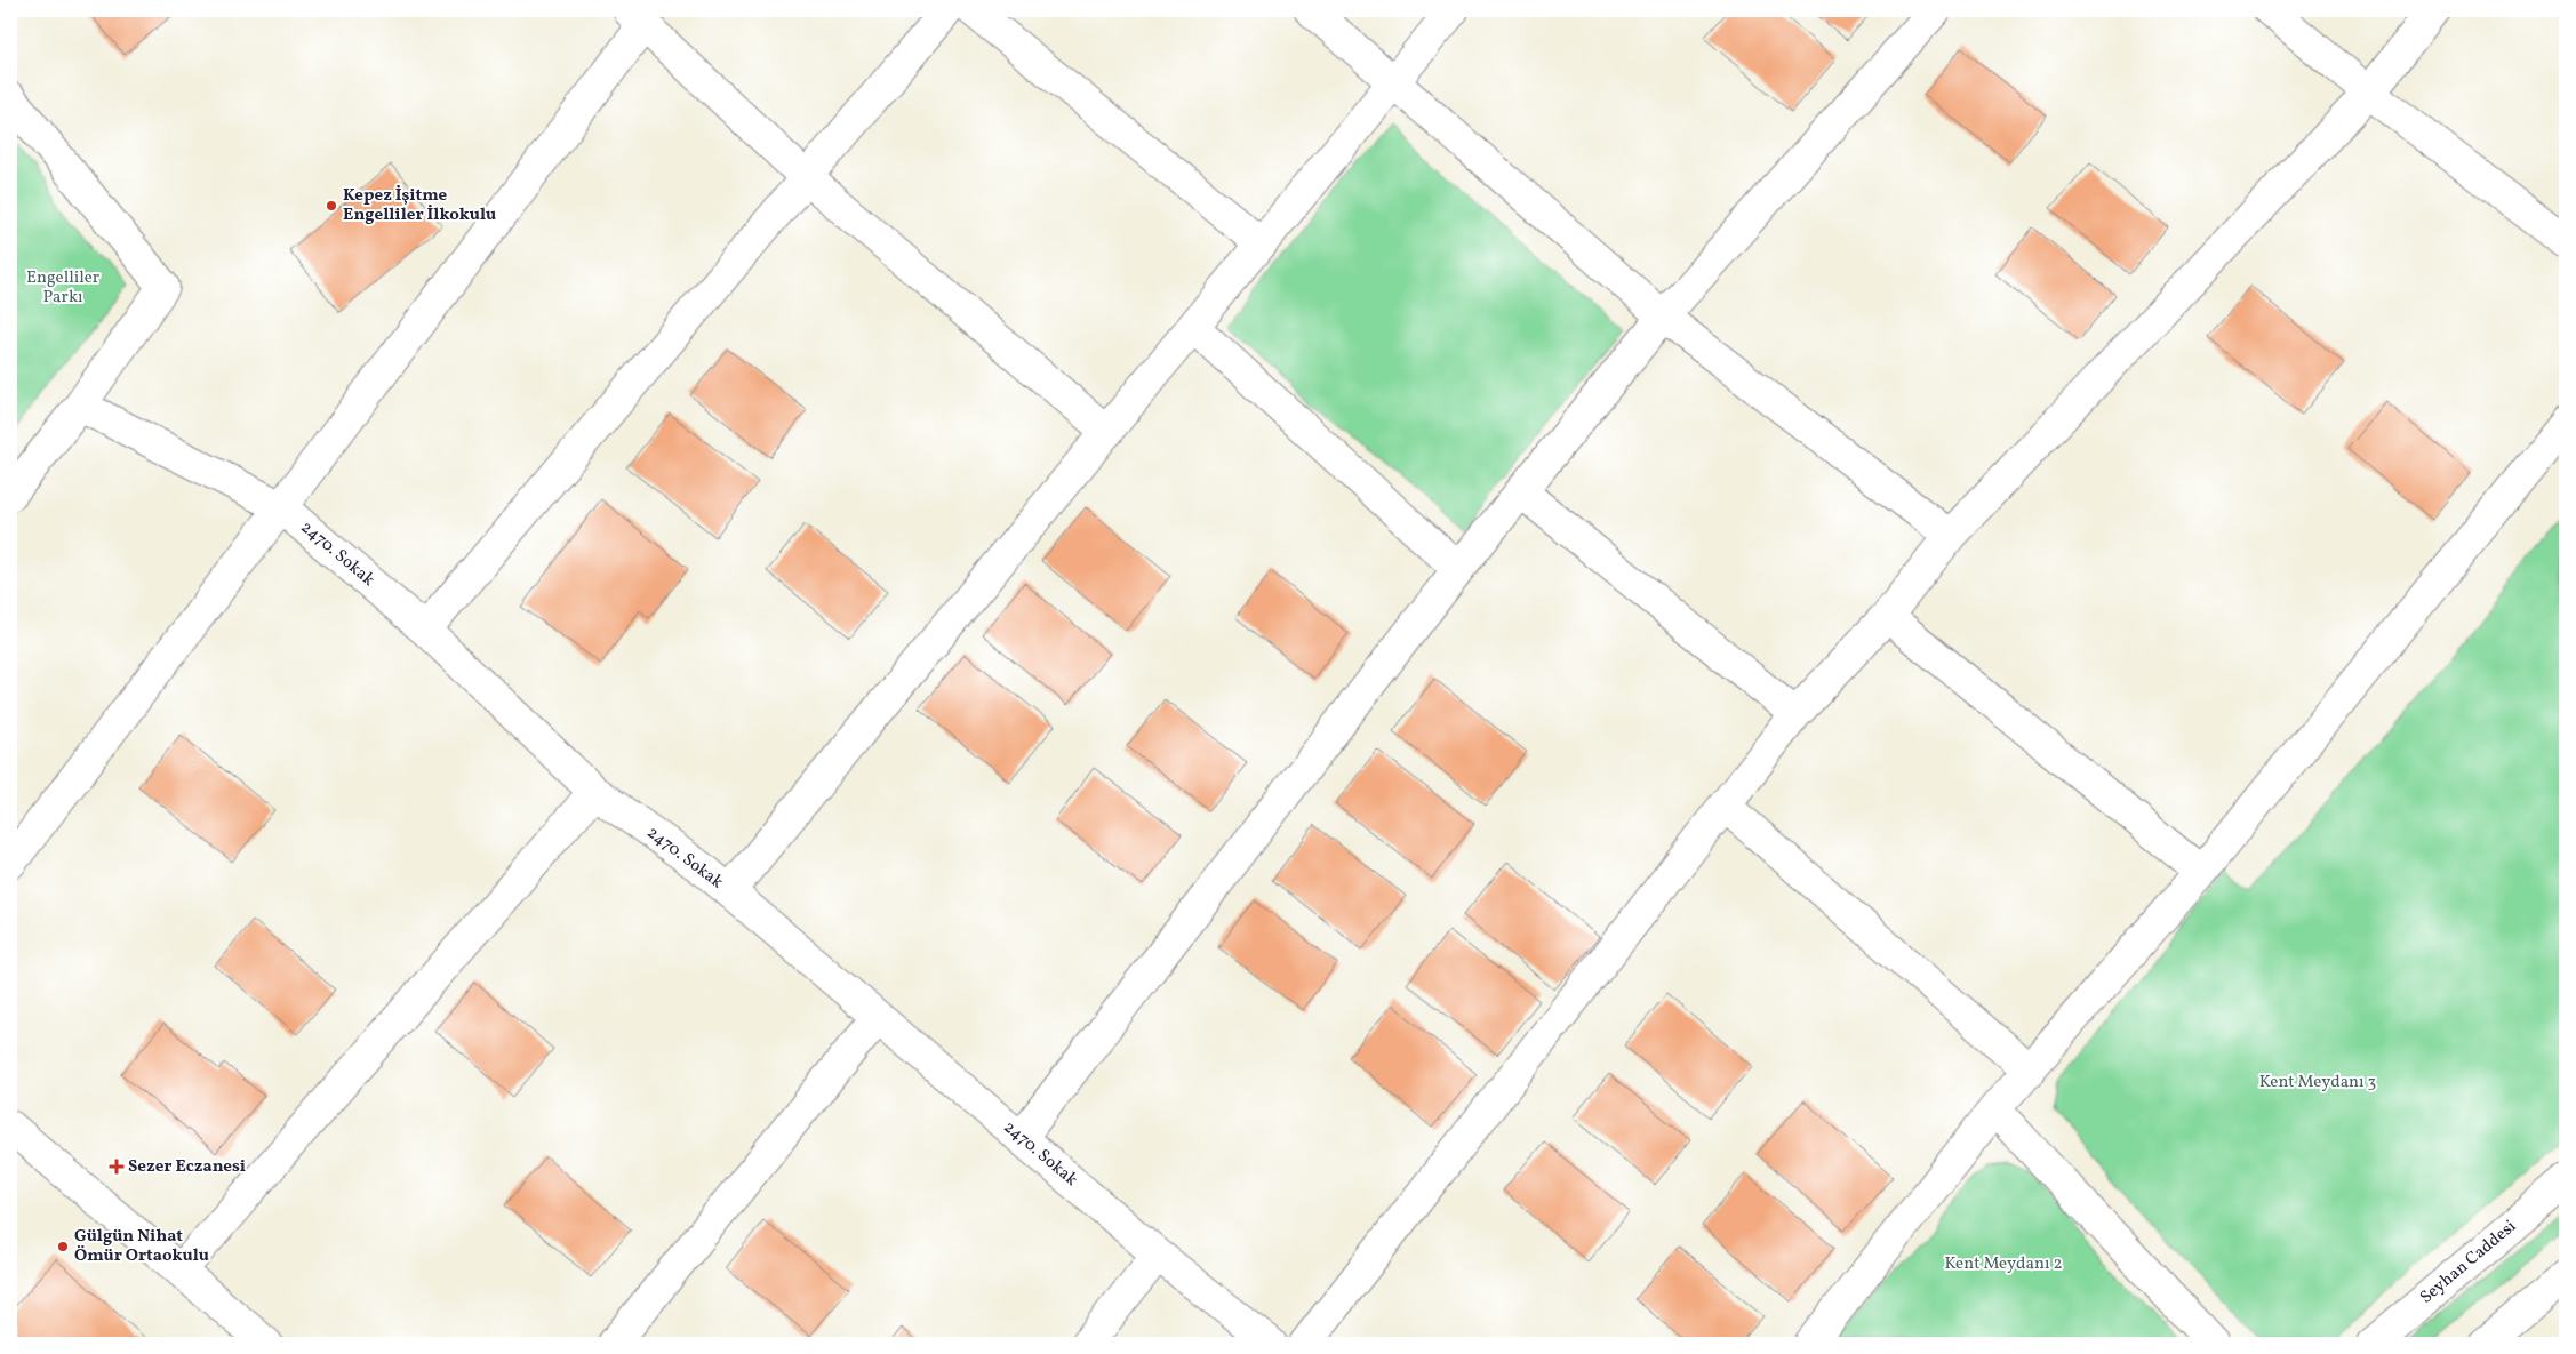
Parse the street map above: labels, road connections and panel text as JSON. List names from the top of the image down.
{
  "streets": {
    "street": ["2470. Sokak", "Seyhan Caddesi"]
  },
  "parks": ["Engelliler Parkı", "Kent Meydanı 3", "Kent Meydanı 2"],
  "places": {
    "other": ["Kepez İşitme Engelliler İlkokulu", "Gülgün Nihat Ömür Ortaokulu"],
    "health": ["Sezer Eczanesi"]
  }
}
